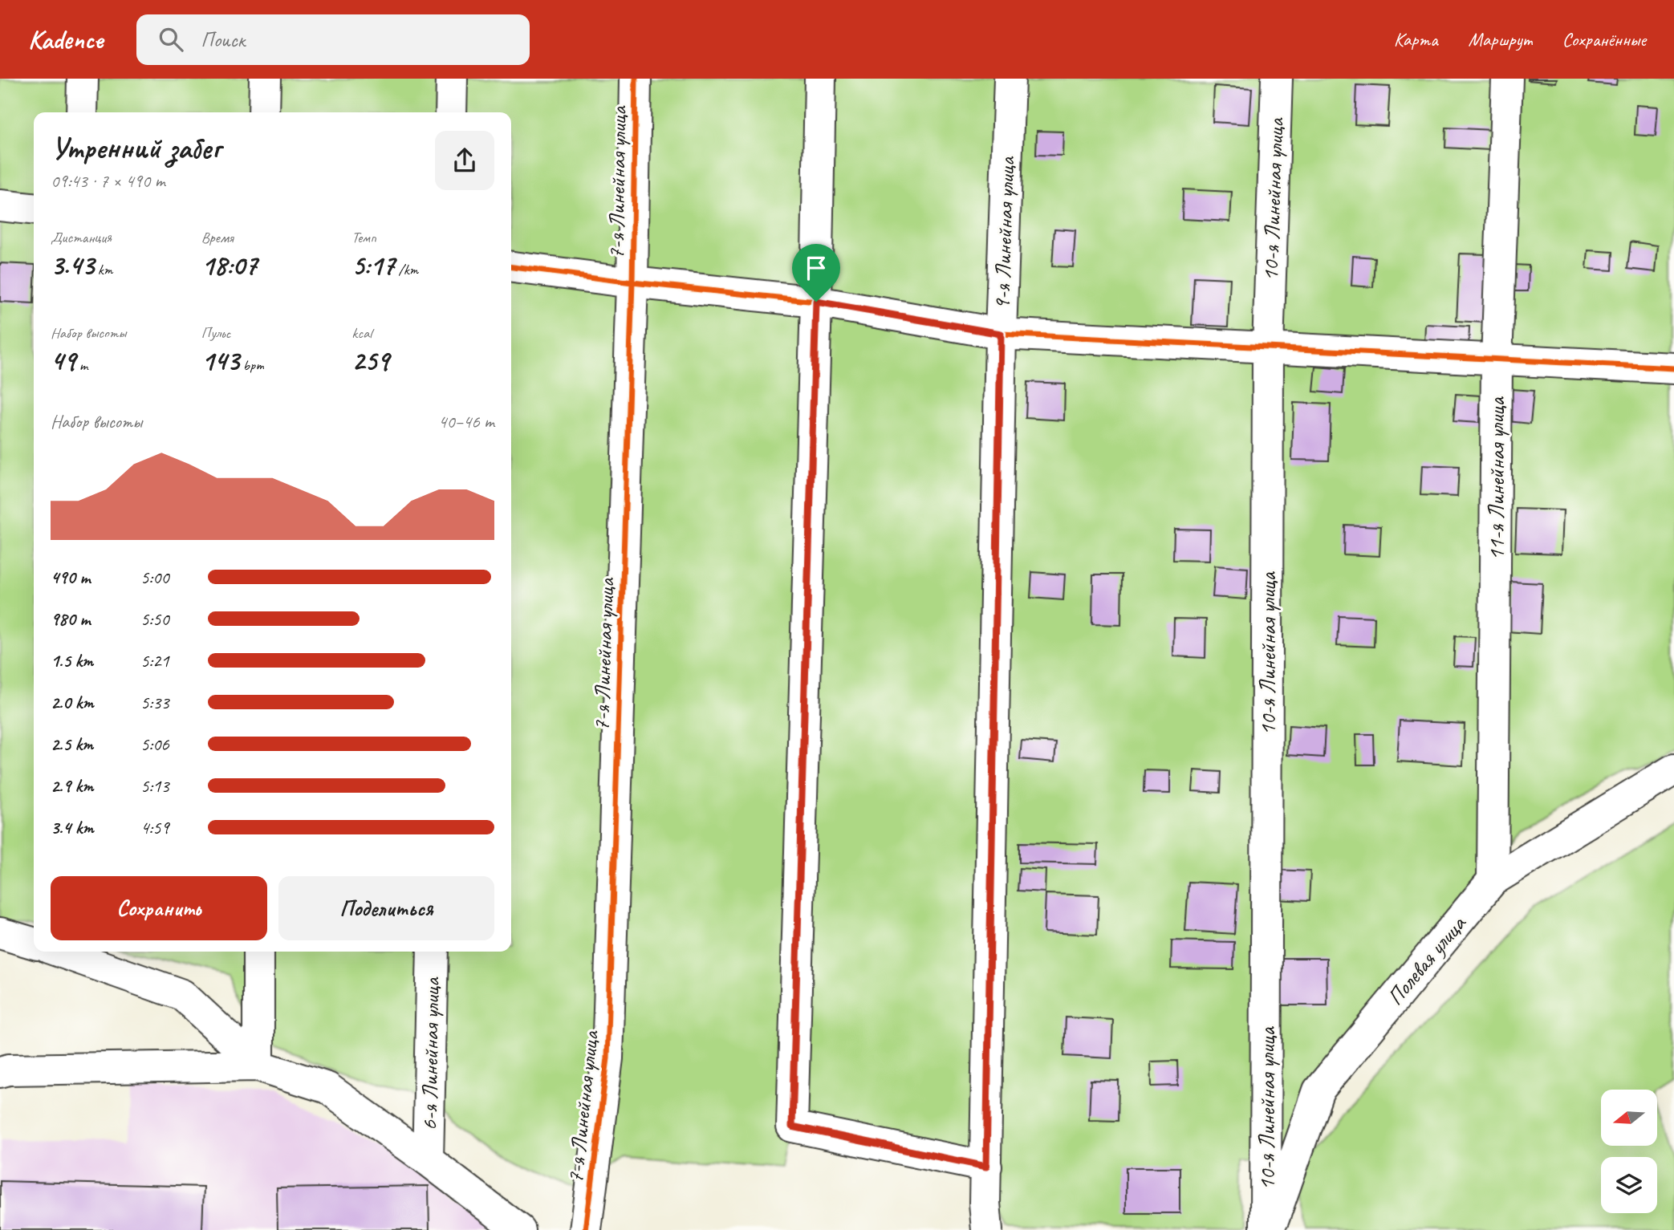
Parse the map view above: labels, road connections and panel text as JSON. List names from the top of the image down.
{
  "streets": {
    "street": [
      "7-я Линейная улица",
      "10-я Линейная улица",
      "9-я Линейная улица",
      "11-я Линейная улица",
      "Полевая улица",
      "6-я Линейная улица"
    ]
  },
  "crossings": [
    ["10-я Линейная улица", "Полевая улица"],
    ["11-я Линейная улица", "Полевая улица"]
  ],
  "north": "left",
  "page": {
    "header": "Kadence",
    "search": "Поиск",
    "nav": ["Карта", "Маршрут", "Сохранённые"],
    "heading": ["Утренний забег", "09:43 · 7 × 490 m"],
    "stats": [
      ["Дистанция", "3.43 km"],
      ["Время", "18:07"],
      ["Темп", "5:17 /km"],
      ["Набор высоты", "49 m"],
      ["Пульс", "143 bpm"],
      ["kcal", "259"]
    ],
    "chart": ["Набор высоты", "40–46 m"],
    "list": [
      {
        "name": "490 m",
        "note": "5:00"
      },
      {
        "name": "980 m",
        "note": "5:50"
      },
      {
        "name": "1.5 km",
        "note": "5:21"
      },
      {
        "name": "2.0 km",
        "note": "5:33"
      },
      {
        "name": "2.5 km",
        "note": "5:06"
      },
      {
        "name": "2.9 km",
        "note": "5:13"
      },
      {
        "name": "3.4 km",
        "note": "4:59"
      }
    ],
    "buttons": ["Сохранить", "Поделиться"]
  }
}
